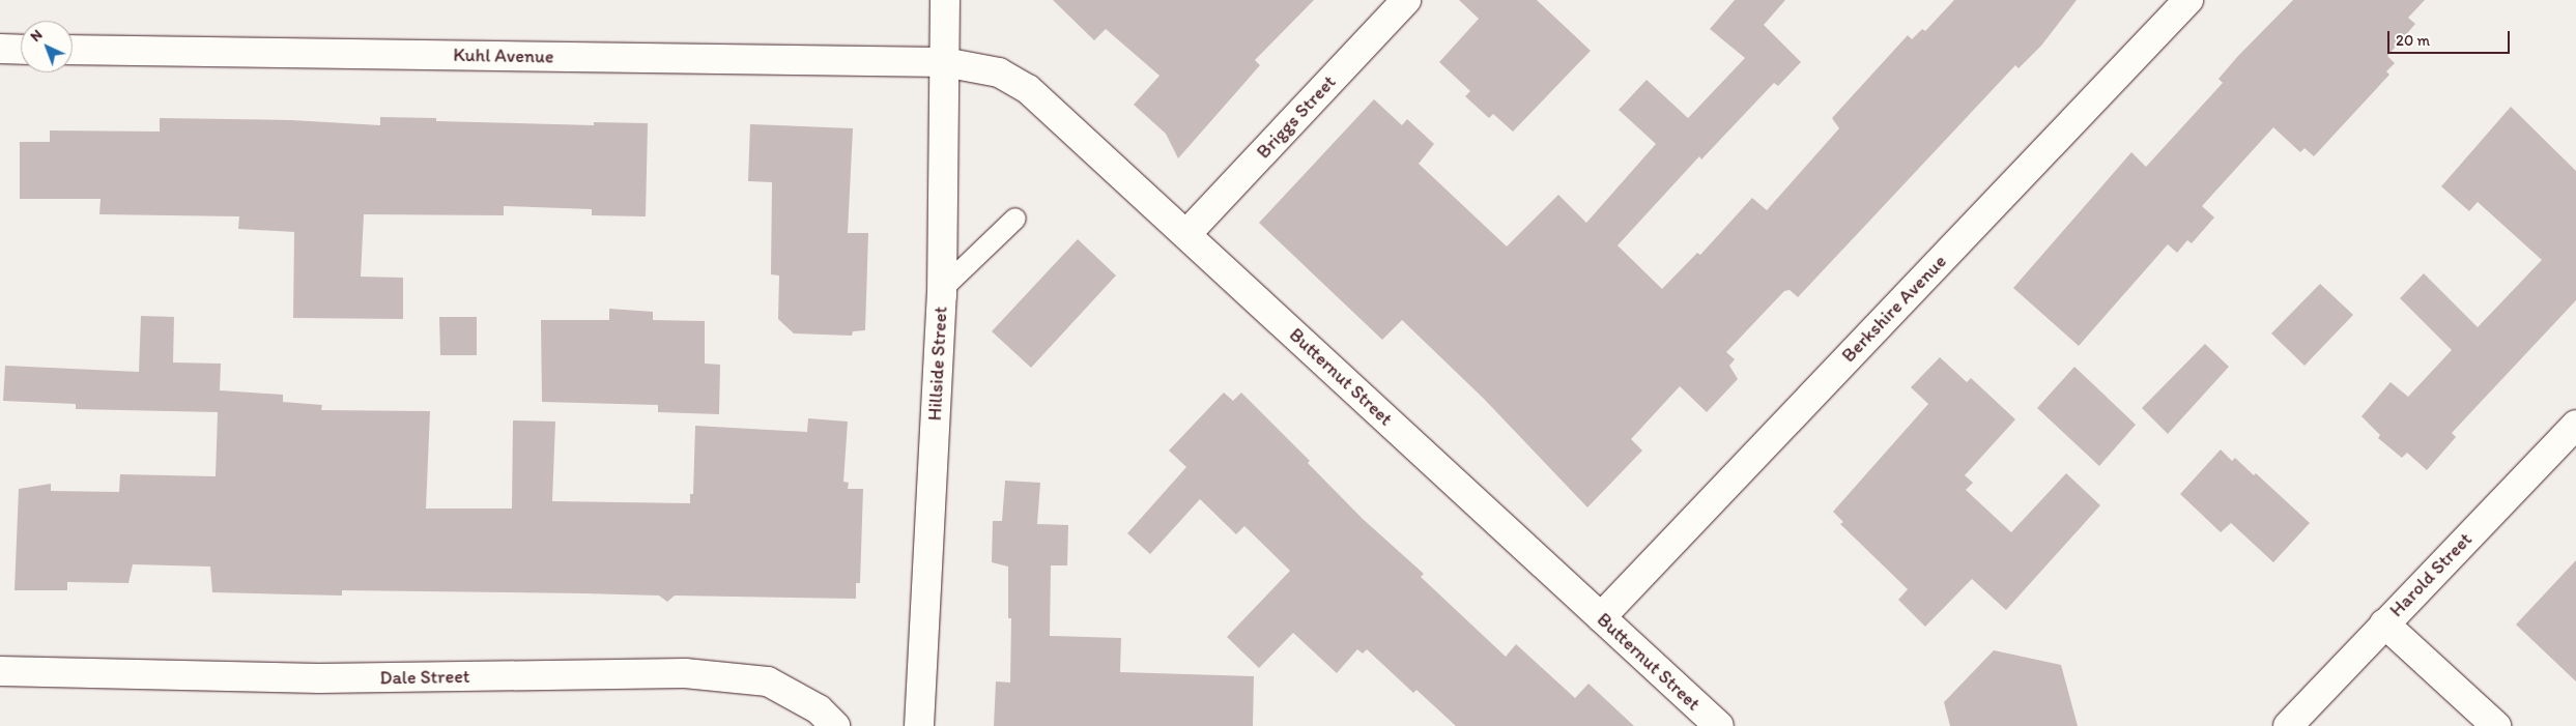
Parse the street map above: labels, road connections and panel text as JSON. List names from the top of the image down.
{
  "streets": {
    "street": [
      "Kuhl Avenue",
      "Briggs Street",
      "Berkshire Avenue",
      "Hillside Street",
      "Butternut Street",
      "Harold Street",
      "Dale Street"
    ]
  },
  "crossings": [
    ["Kuhl Avenue", "Hillside Street"],
    ["Kuhl Avenue", "Butternut Street"],
    ["Briggs Street", "Butternut Street"],
    ["Berkshire Avenue", "Butternut Street"],
    ["Hillside Street", "Butternut Street"]
  ],
  "scale_bar": "20 m",
  "north": "top left"
}
